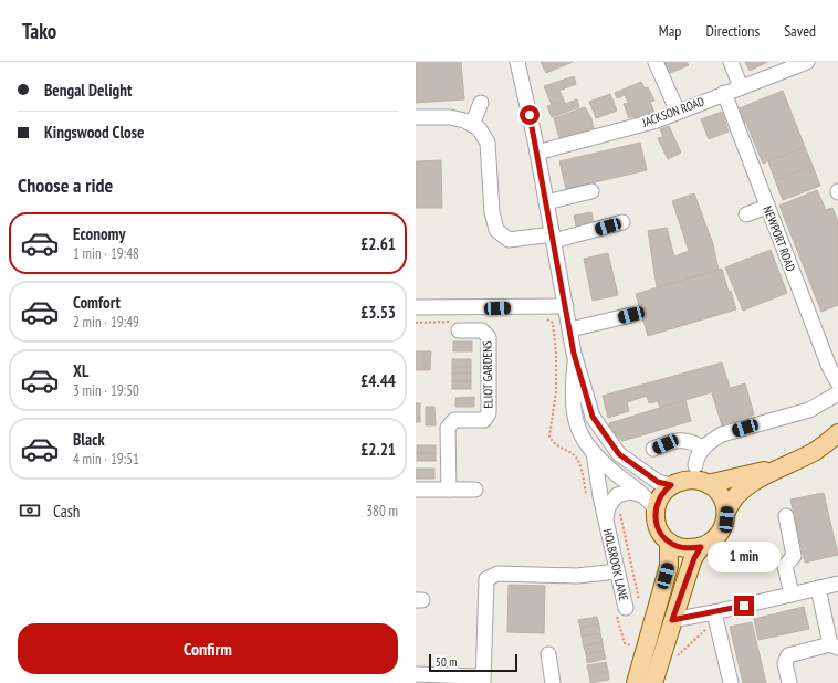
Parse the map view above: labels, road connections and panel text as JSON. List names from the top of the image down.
{
  "streets": {
    "street": [
      "JACKSON ROAD",
      "NEWPORT ROAD",
      "ELIOT GARDENS",
      "HOLBROOK LANE"
    ]
  },
  "crossings": [
    ["JACKSON ROAD", "NEWPORT ROAD"],
    ["JACKSON ROAD", "HOLBROOK LANE"]
  ],
  "scale_bar": "50 m",
  "page": {
    "header": "Tako",
    "nav": ["Map", "Directions", "Saved"],
    "banner": ["Bengal Delight", "Kingswood Close"],
    "heading": "Choose a ride",
    "list": [
      {
        "name": "Economy",
        "note": "1 min · 19:48",
        "value": "£2.61"
      },
      {
        "name": "Comfort",
        "note": "2 min · 19:49",
        "value": "£3.53"
      },
      {
        "name": "XL",
        "note": "3 min · 19:50",
        "value": "£4.44"
      },
      {
        "name": "Black",
        "note": "4 min · 19:51",
        "value": "£2.21"
      }
    ],
    "pay": ["Cash", "380 m"],
    "bubble": "1 min",
    "buttons": "Confirm",
    "scale": "50 m"
  }
}
